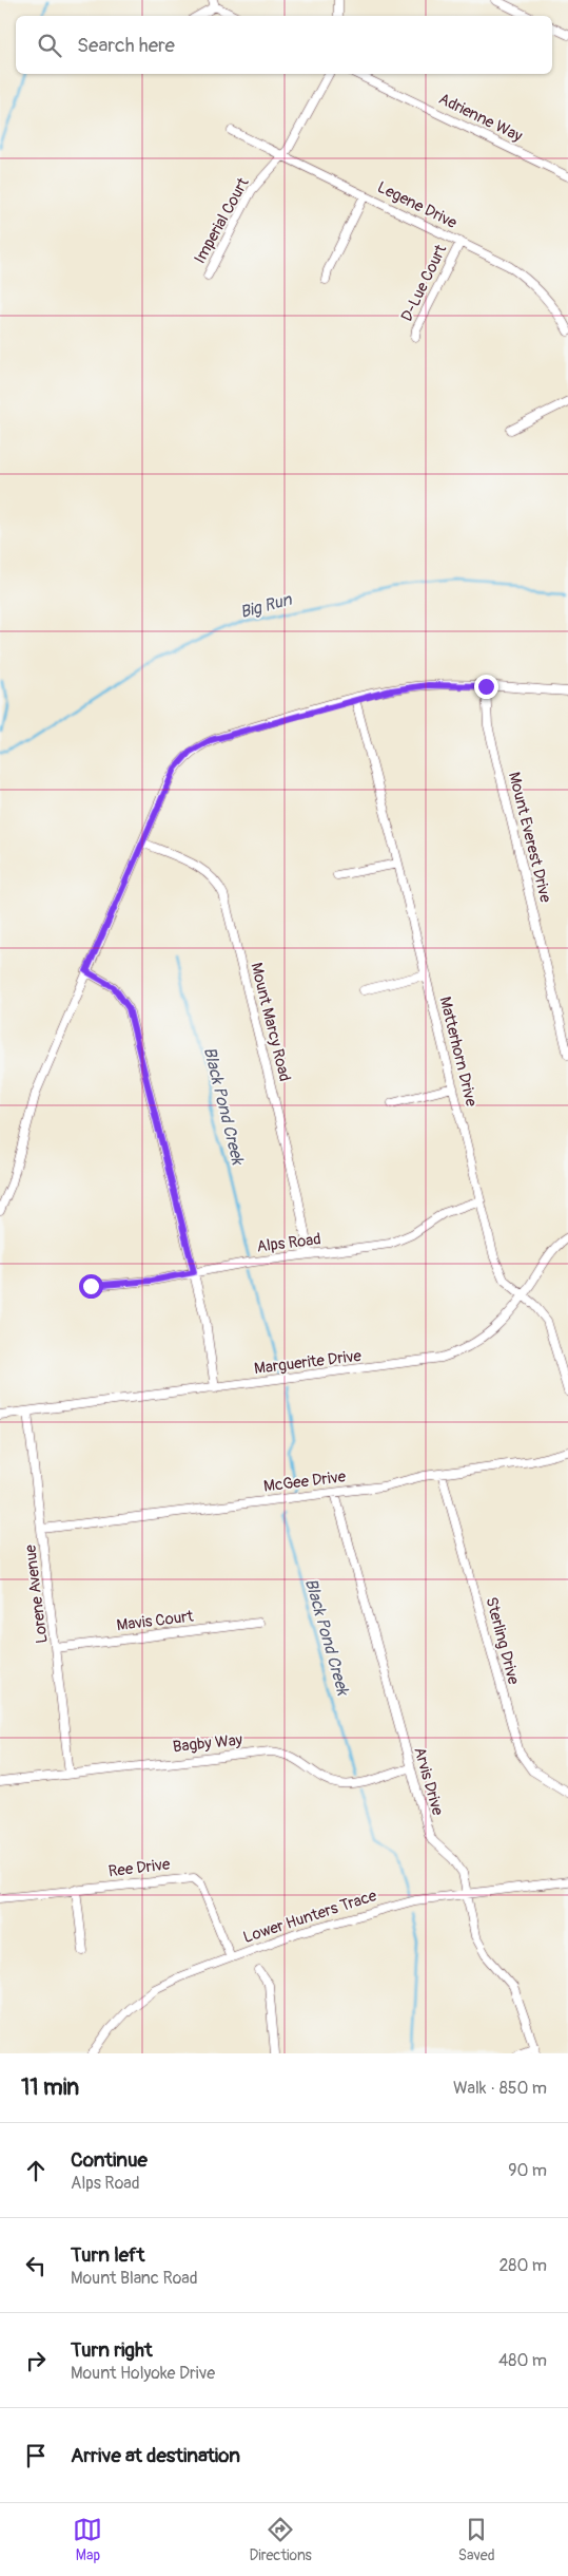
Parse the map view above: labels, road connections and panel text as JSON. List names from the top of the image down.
{
  "streets": {
    "street": [
      "Adrienne Way",
      "Legene Drive",
      "Imperial Court",
      "D-Lue Court",
      "Mount Everest Drive",
      "Mount Marcy Road",
      "Matterhorn Drive",
      "Alps Road",
      "Marguerite Drive",
      "McGee Drive",
      "Lorene Avenue",
      "Mavis Court",
      "Sterling Drive",
      "Bagby Way",
      "Arvis Drive",
      "Ree Drive",
      "Lower Hunters Trace"
    ]
  },
  "crossings": [
    ["Legene Drive", "Imperial Court"],
    ["Legene Drive", "D-Lue Court"],
    ["Mount Marcy Road", "Alps Road"],
    ["Matterhorn Drive", "Alps Road"],
    ["Matterhorn Drive", "Marguerite Drive"],
    ["Marguerite Drive", "Lorene Avenue"],
    ["McGee Drive", "Lorene Avenue"],
    ["McGee Drive", "Sterling Drive"],
    ["McGee Drive", "Arvis Drive"],
    ["Lorene Avenue", "Mavis Court"],
    ["Lorene Avenue", "Bagby Way"],
    ["Bagby Way", "Arvis Drive"],
    ["Arvis Drive", "Lower Hunters Trace"],
    ["Ree Drive", "Lower Hunters Trace"]
  ],
  "water": ["Big Run", "Black Pond Creek"],
  "page": {
    "search": "Search here",
    "heading": ["11 min", "Walk · 850 m"],
    "list": [
      ["Continue", "Alps Road", "90 m"],
      ["Turn left", "Mount Blanc Road", "280 m"],
      ["Turn right", "Mount Holyoke Drive", "480 m"],
      "Arrive at destination"
    ],
    "nav": ["Map", "Directions", "Saved"]
  }
}
